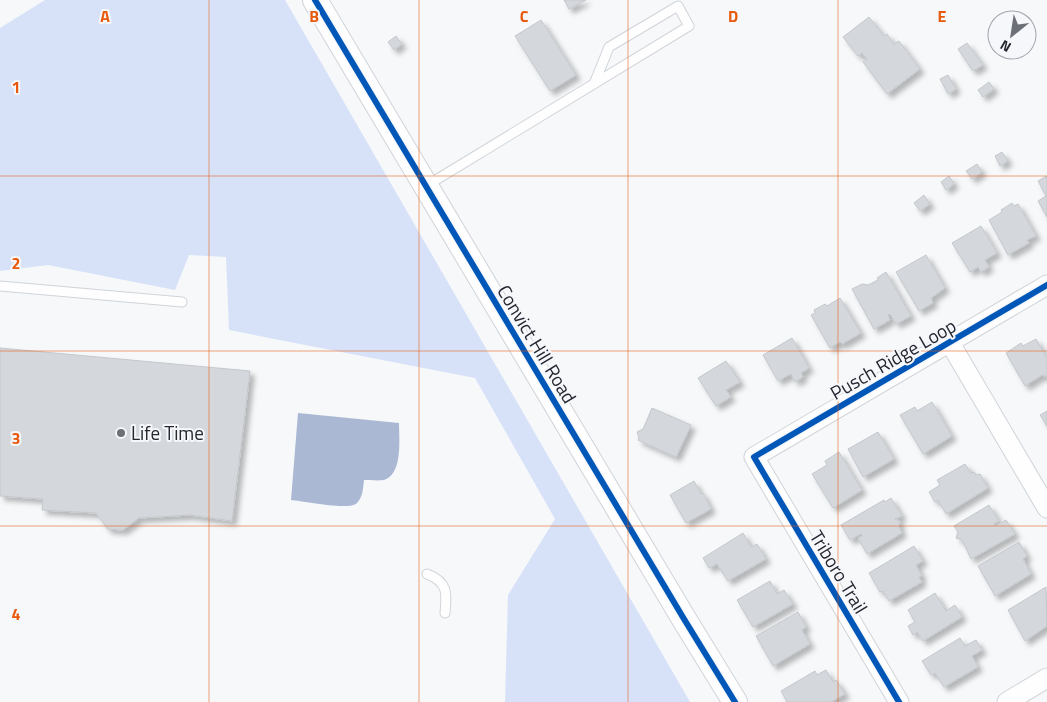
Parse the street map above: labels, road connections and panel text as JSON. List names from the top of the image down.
{
  "streets": {
    "street": ["Convict Hill Road", "Pusch Ridge Loop", "Triboro Trail"]
  },
  "crossings": [
    ["Pusch Ridge Loop", "Triboro Trail"]
  ],
  "places": ["Life Time"],
  "north": "bottom left",
  "grid": {
    "columns": [
      "A",
      "B",
      "C",
      "D",
      "E"
    ],
    "rows": [
      "1",
      "2",
      "3",
      "4"
    ]
  }
}
